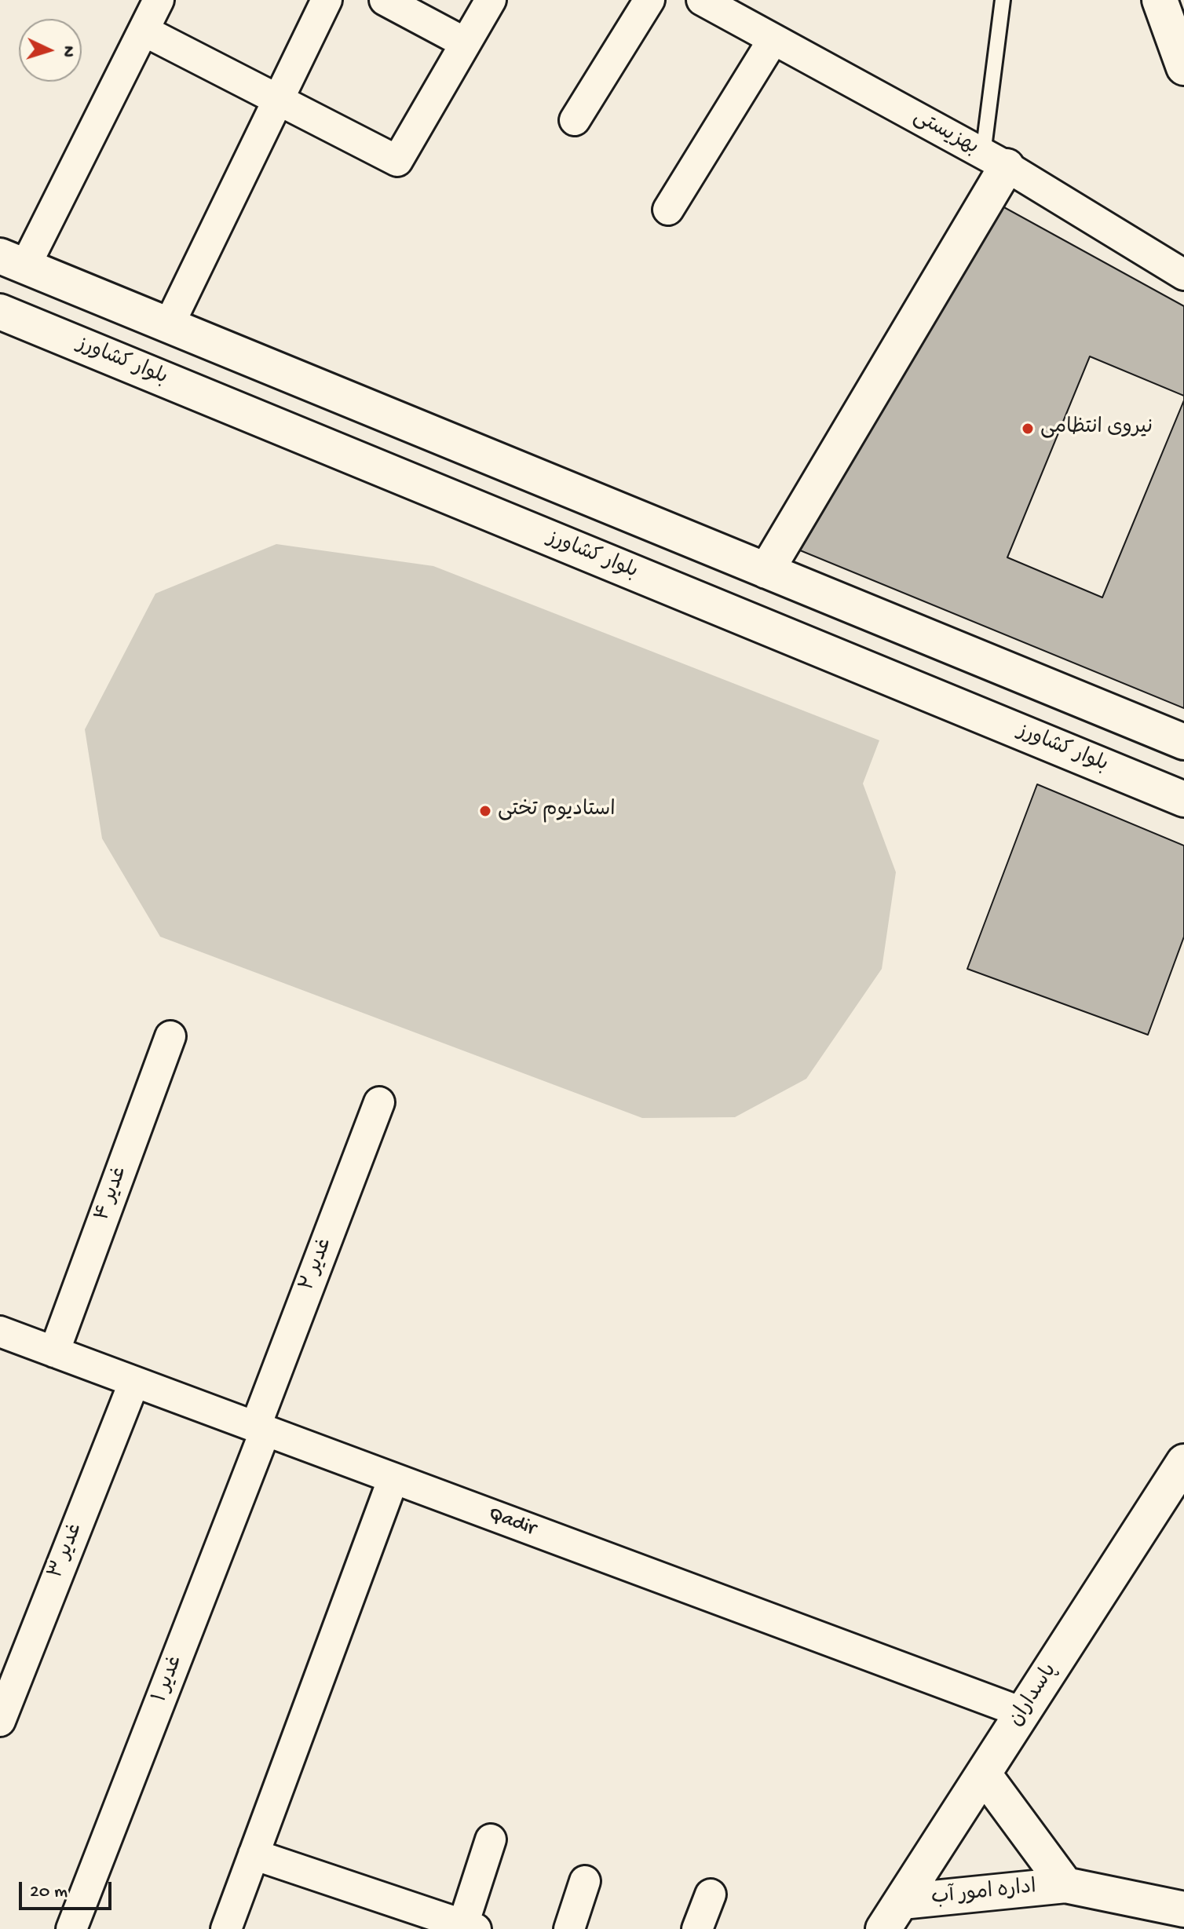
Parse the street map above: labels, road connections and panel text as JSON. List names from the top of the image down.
{
  "streets": {
    "street": [
      "بهزیستی",
      "بلوار کشاورز",
      "غدیر ۴",
      "غدیر ۲",
      "Qadir",
      "غدیر ۳",
      "غدیر ۱",
      "پاسداران",
      "اداره امور آب"
    ]
  },
  "crossings": [
    ["غدیر ۴", "Qadir"],
    ["غدیر ۲", "Qadir"],
    ["غدیر ۲", "غدیر ۱"],
    ["Qadir", "غدیر ۳"],
    ["Qadir", "غدیر ۱"],
    ["Qadir", "پاسداران"],
    ["پاسداران", "اداره امور آب"]
  ],
  "places": ["نیروی انتظامی", "استادیوم تختی"],
  "scale_bar": "20 m",
  "north": "right"
}
